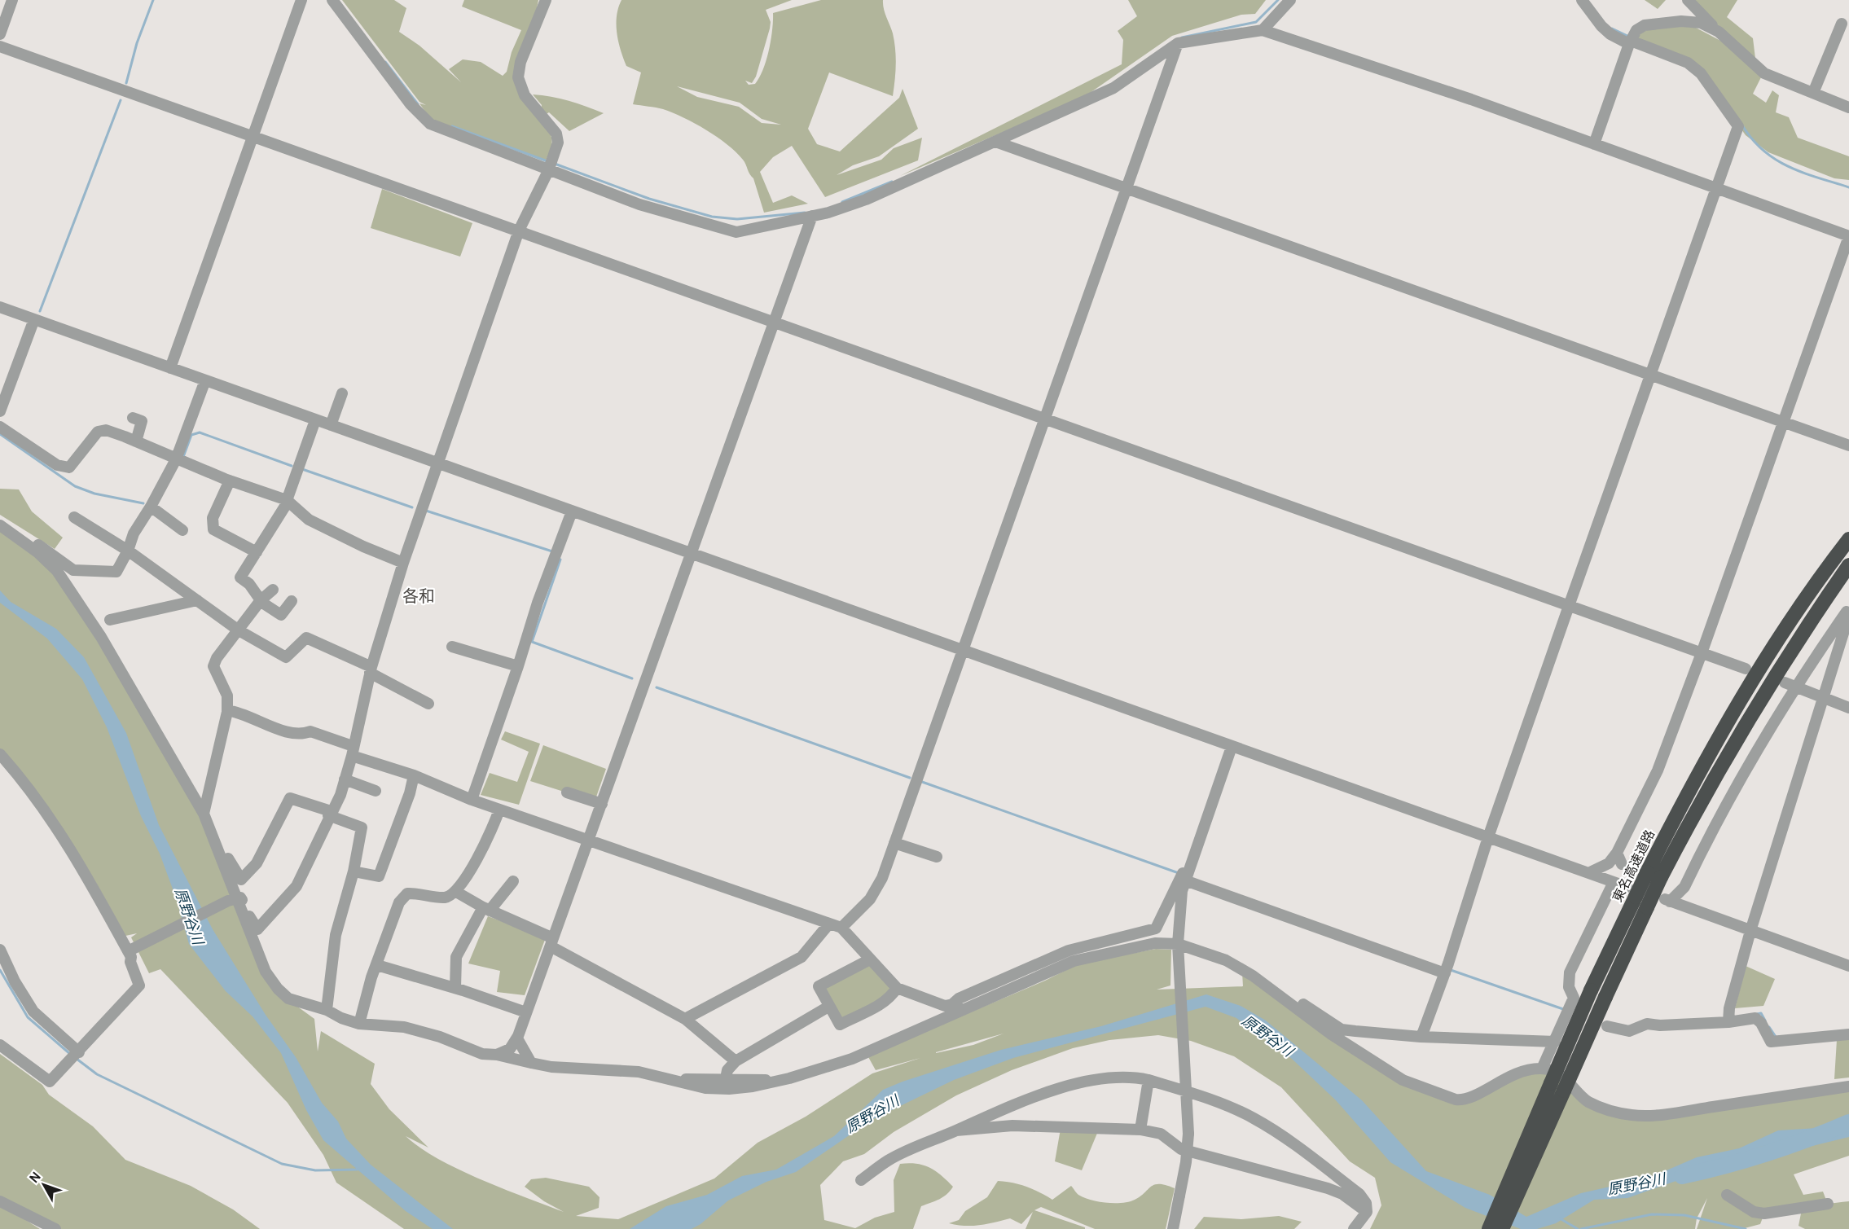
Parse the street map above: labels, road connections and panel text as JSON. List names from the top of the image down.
{
  "streets": {
    "highway": ["東名高速道路"]
  },
  "districts": ["各和"],
  "water": ["原野谷川"],
  "north": "top left"
}
